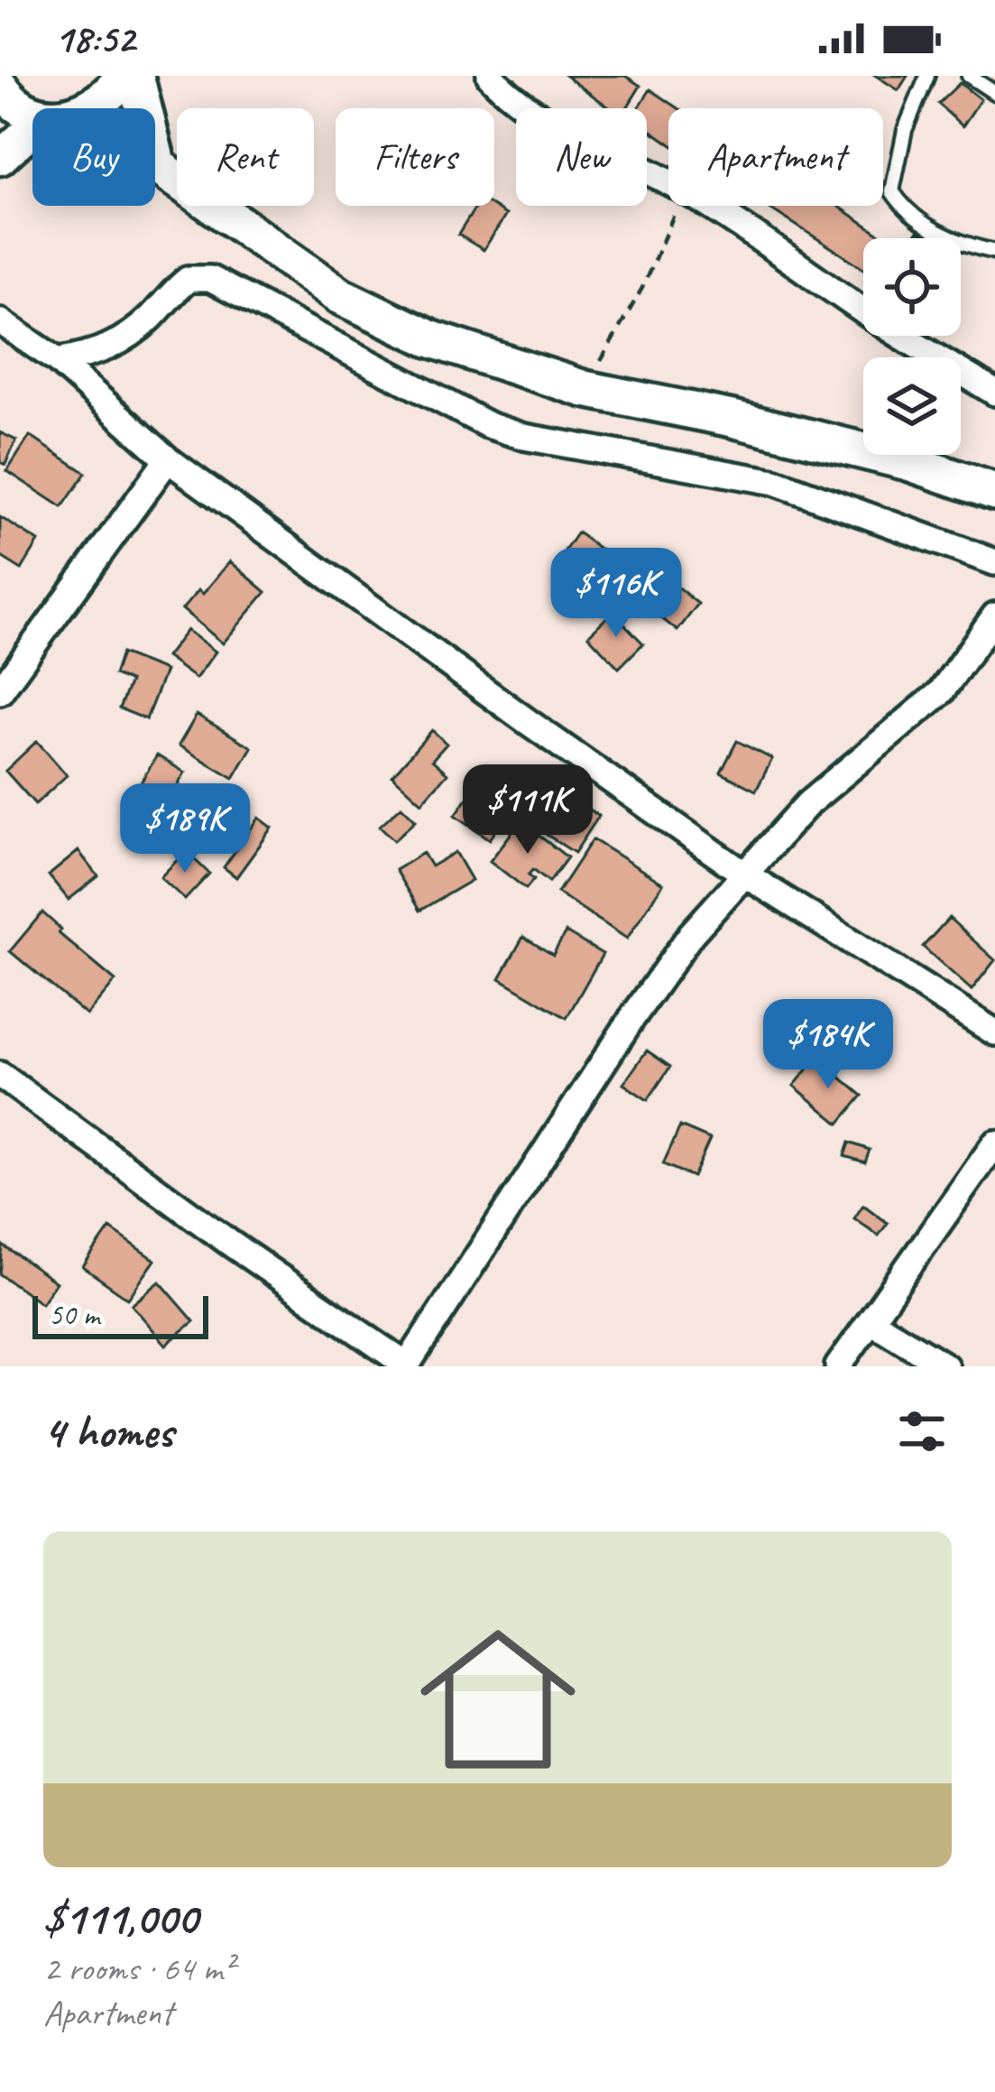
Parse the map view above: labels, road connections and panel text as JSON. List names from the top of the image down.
{
  "scale_bar": "50 m",
  "page": {
    "status": "18:52",
    "chip": [
      "Buy",
      "Rent",
      "Filters",
      "New",
      "Apartment"
    ],
    "price": [
      "$116K",
      "$111K",
      "$189K",
      "$184K"
    ],
    "scale": "50 m",
    "heading": "4 homes",
    "list": [
      {
        "name": "$111,000",
        "note": "2 rooms · 64 m² · Apartment"
      }
    ]
  }
}
